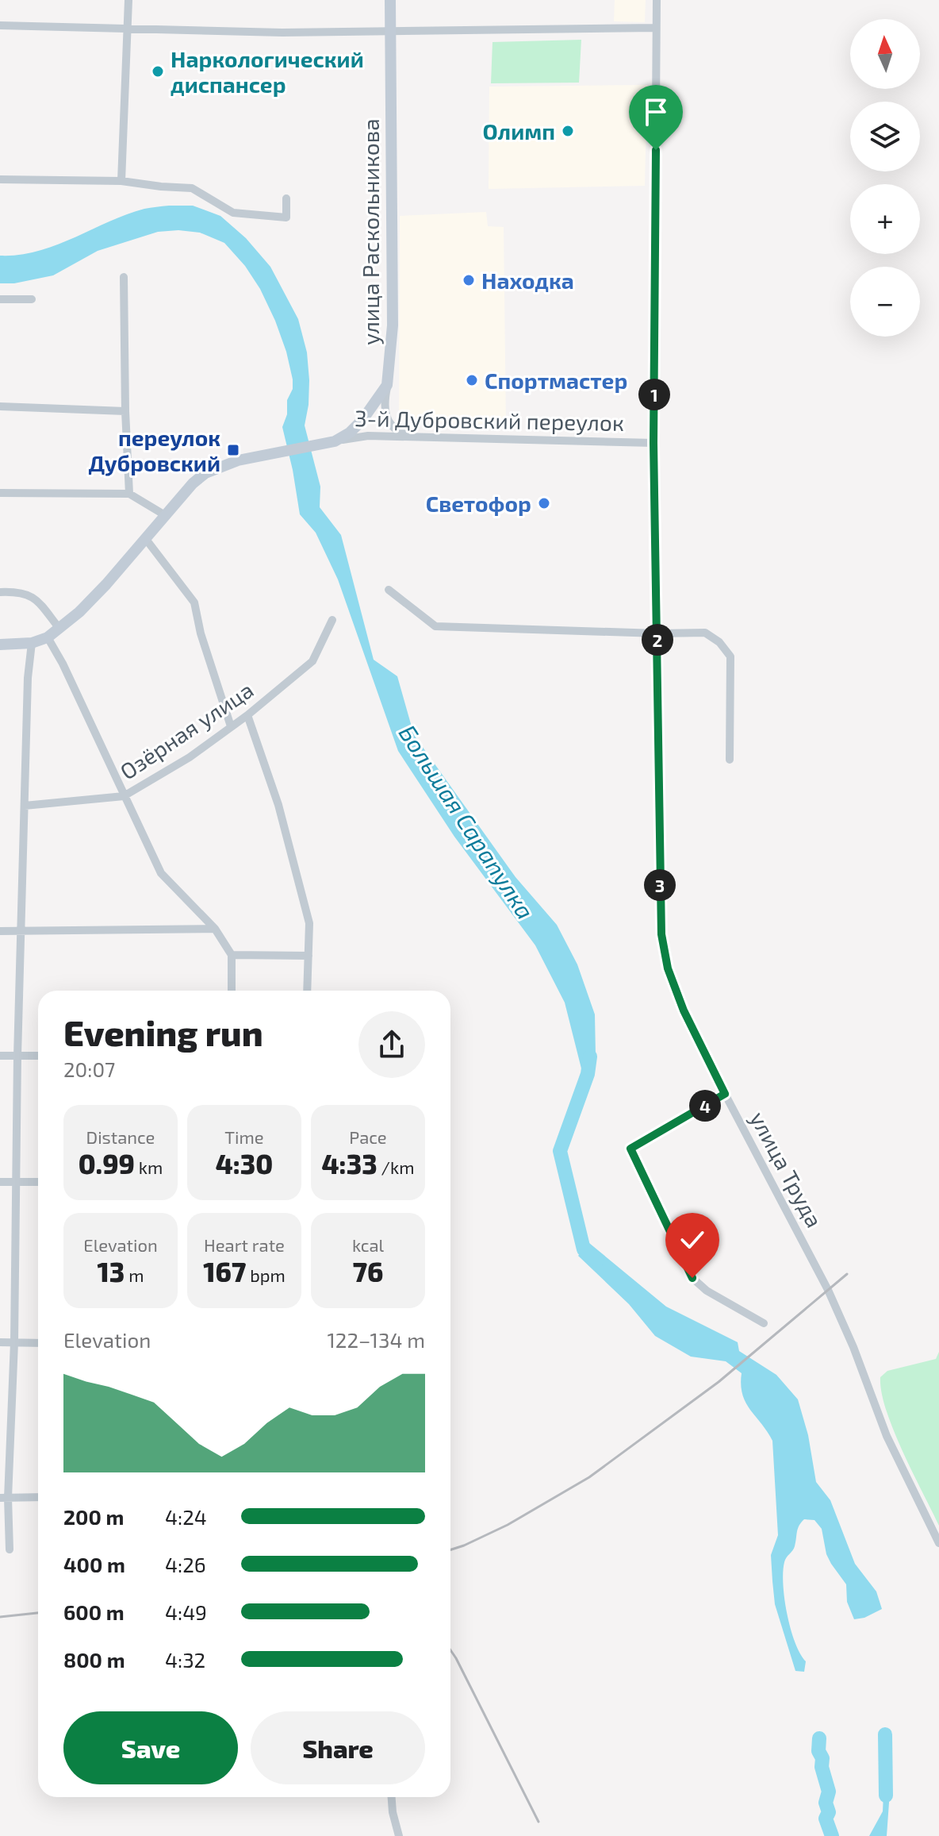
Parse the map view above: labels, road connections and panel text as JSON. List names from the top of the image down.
{
  "streets": {
    "main road": ["улица Раскольникова"],
    "street": ["3-й Дубровский переулок", "Озёрная улица", "улица Труда"]
  },
  "crossings": [
    ["улица Раскольникова", "3-й Дубровский переулок"],
    ["3-й Дубровский переулок", "улица Труда"]
  ],
  "water": ["Большая Сарапулка"],
  "places": {
    "other": [
      "Наркологический диспансер",
      "Олимп",
      "Находка",
      "Спортмастер",
      "Светофор"
    ],
    "transit": ["переулок Дубровский"]
  },
  "north": "top",
  "page": {
    "map_buttons": ["+", "−"],
    "pins": [
      "1",
      "2",
      "3",
      "4"
    ],
    "heading": ["Evening run", "20:07"],
    "stats": [
      ["Distance", "0.99 km"],
      ["Time", "4:30"],
      ["Pace", "4:33 /km"],
      ["Elevation", "13 m"],
      ["Heart rate", "167 bpm"],
      ["kcal", "76"]
    ],
    "chart": ["Elevation", "122–134 m"],
    "list": [
      {
        "name": "200 m",
        "note": "4:24"
      },
      {
        "name": "400 m",
        "note": "4:26"
      },
      {
        "name": "600 m",
        "note": "4:49"
      },
      {
        "name": "800 m",
        "note": "4:32"
      }
    ],
    "buttons": ["Save", "Share"]
  }
}
